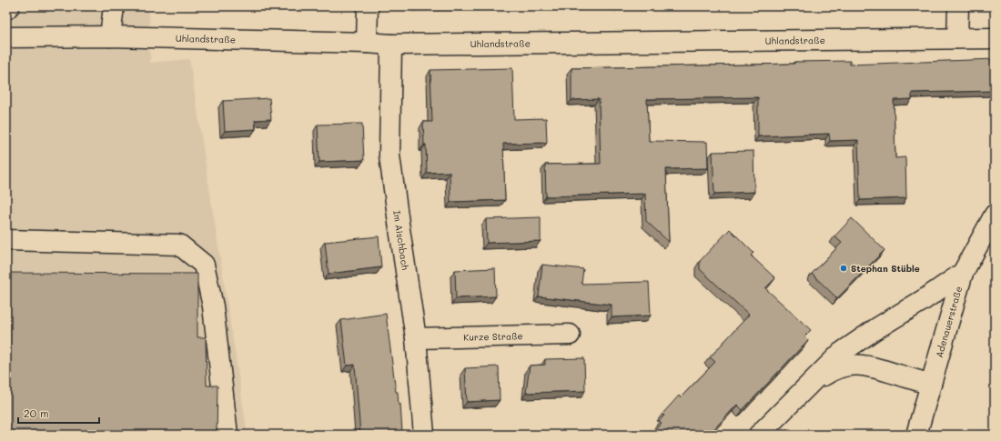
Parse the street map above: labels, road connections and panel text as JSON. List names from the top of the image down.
{
  "streets": {
    "street": [
      "Uhlandstraße",
      "Im Aischbach",
      "Adenauerstraße",
      "Kurze Straße"
    ]
  },
  "crossings": [
    ["Uhlandstraße", "Im Aischbach"],
    ["Im Aischbach", "Kurze Straße"]
  ],
  "places": ["Stephan Stüble"],
  "scale_bar": "20 m"
}
